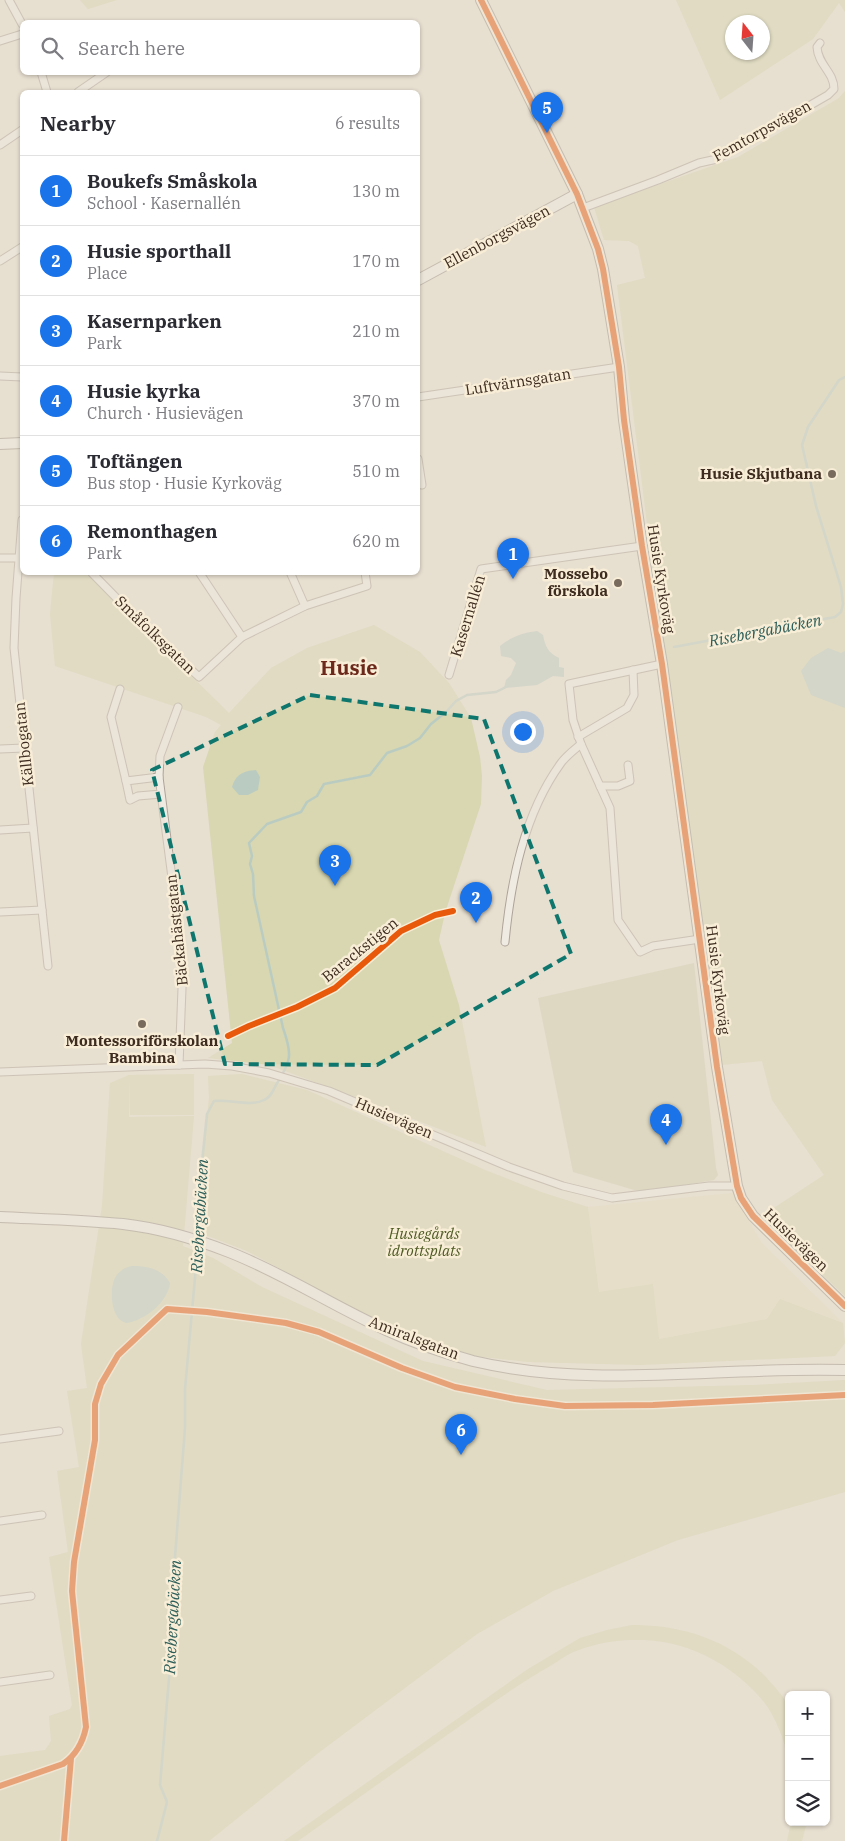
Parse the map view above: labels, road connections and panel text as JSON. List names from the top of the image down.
{
  "streets": {
    "street": [
      "Femtorpsvägen",
      "Ellenborgsvägen",
      "Luftvärnsgatan",
      "Husie Kyrkoväg",
      "Kasernallén",
      "Småfolksgatan",
      "Källbogatan",
      "Bäckahästgatan",
      "Husievägen",
      "Amiralsgatan"
    ],
    "cycle path": ["Barackstigen"]
  },
  "crossings": [
    ["Femtorpsvägen", "Husie Kyrkoväg"],
    ["Ellenborgsvägen", "Husie Kyrkoväg"],
    ["Luftvärnsgatan", "Husie Kyrkoväg"],
    ["Husie Kyrkoväg", "Kasernallén"],
    ["Husie Kyrkoväg", "Husievägen"],
    ["Bäckahästgatan", "Husievägen"]
  ],
  "districts": ["Husie"],
  "water": ["Risebergabäcken"],
  "parks": ["Husiegårds idrottsplats"],
  "places": ["Husie Skjutbana", "Mossebo förskola", "Montessoriförskolan Bambina"],
  "north": "top",
  "page": {
    "search": "Search here",
    "heading": ["Nearby", "6 results"],
    "pins": [
      "5",
      "1",
      "3",
      "2",
      "4",
      "6"
    ],
    "list": [
      {
        "mark": "1",
        "name": "Boukefs Småskola",
        "note": "School · Kasernallén",
        "value": "130 m"
      },
      {
        "mark": "2",
        "name": "Husie sporthall",
        "note": "Place",
        "value": "170 m"
      },
      {
        "mark": "3",
        "name": "Kasernparken",
        "note": "Park",
        "value": "210 m"
      },
      {
        "mark": "4",
        "name": "Husie kyrka",
        "note": "Church · Husievägen",
        "value": "370 m"
      },
      {
        "mark": "5",
        "name": "Toftängen",
        "note": "Bus stop · Husie Kyrkoväg",
        "value": "510 m"
      },
      {
        "mark": "6",
        "name": "Remonthagen",
        "note": "Park",
        "value": "620 m"
      }
    ],
    "map_buttons": ["+", "−"]
  }
}
